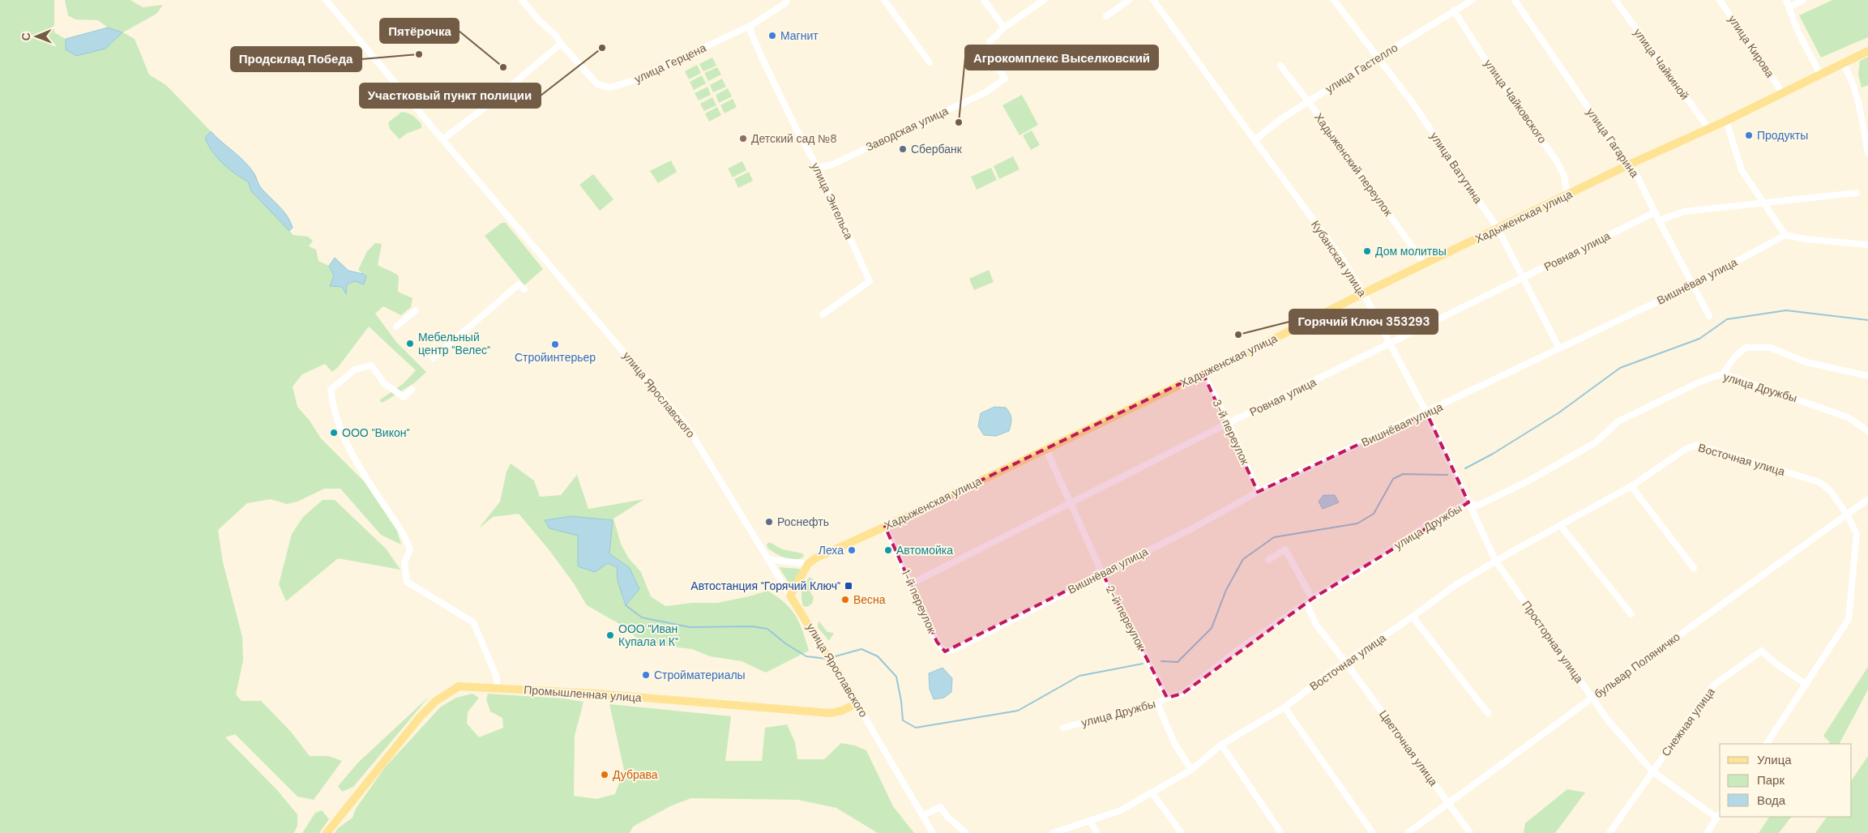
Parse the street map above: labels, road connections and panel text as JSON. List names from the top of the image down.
{
  "streets": {
    "main road": ["Хадыженская улица", "улица Ярославского", "Промышленная улица"],
    "street": [
      "улица Кирова",
      "улица Герцена",
      "улица Чайкиной",
      "улица Гастелло",
      "улица Чайковского",
      "Заводская улица",
      "улица Гагарина",
      "Хадыженский переулок",
      "улица Ватутина",
      "улица Энгельса",
      "Ровная улица",
      "Кубанская улица",
      "Вишнёвая улица",
      "улица Дружбы",
      "3-й переулок",
      "Восточная улица",
      "1-й переулок",
      "2-й переулок",
      "Просторная улица",
      "бульвар Поляничко",
      "Снежная улица",
      "Цветочная улица"
    ]
  },
  "crossings": [
    ["улица Кирова", "Хадыженская улица"],
    ["улица Герцена", "улица Энгельса"],
    ["улица Чайкиной", "Хадыженская улица"],
    ["улица Гастелло", "улица Чайковского"],
    ["улица Гастелло", "Хадыженский переулок"],
    ["улица Гастелло", "улица Ватутина"],
    ["улица Гастелло", "Кубанская улица"],
    ["улица Чайковского", "Хадыженская улица"],
    ["Заводская улица", "улица Энгельса"],
    ["улица Гагарина", "Хадыженская улица"],
    ["улица Гагарина", "Ровная улица"],
    ["улица Гагарина", "Вишнёвая улица"],
    ["Хадыженский переулок", "Хадыженская улица"],
    ["улица Ватутина", "Хадыженская улица"],
    ["улица Ватутина", "Ровная улица"],
    ["улица Ватутина", "Вишнёвая улица"],
    ["Хадыженская улица", "Кубанская улица"],
    ["Хадыженская улица", "3-й переулок"],
    ["Хадыженская улица", "1-й переулок"],
    ["Хадыженская улица", "2-й переулок"],
    ["Ровная улица", "Кубанская улица"],
    ["Ровная улица", "3-й переулок"],
    ["Ровная улица", "1-й переулок"],
    ["Ровная улица", "2-й переулок"],
    ["Кубанская улица", "Вишнёвая улица"],
    ["Кубанская улица", "улица Дружбы"],
    ["Кубанская улица", "Восточная улица"],
    ["Кубанская улица", "Просторная улица"],
    ["Вишнёвая улица", "3-й переулок"],
    ["Вишнёвая улица", "1-й переулок"],
    ["Вишнёвая улица", "2-й переулок"],
    ["улица Дружбы", "2-й переулок"],
    ["улица Ярославского", "Промышленная улица"],
    ["Восточная улица", "Просторная улица"],
    ["Восточная улица", "бульвар Поляничко"],
    ["Восточная улица", "Снежная улица"],
    ["Восточная улица", "Цветочная улица"],
    ["Просторная улица", "бульвар Поляничко"],
    ["Просторная улица", "Снежная улица"],
    ["бульвар Поляничко", "Цветочная улица"]
  ],
  "places": {
    "other": [
      "Магнит",
      "Участковый пункт полиции",
      "Продсклад Победа",
      "Пятёрочка",
      "Агрокомплекс Выселковский",
      "Продукты",
      "Детский сад №8",
      "Сбербанк",
      "Дом молитвы",
      "Горячий Ключ 353293",
      "Мебельный центр \"Велес\"",
      "Стройинтерьер",
      "ООО \"Викон\"",
      "Роснефть",
      "Леха",
      "Автомойка",
      "Весна",
      "ООО \"Иван Купала и К\"",
      "Стройматериалы",
      "Дубрава"
    ],
    "transit": ["Автостанция \"Горячий Ключ\""]
  },
  "legend": ["Улица", "Парк", "Вода"],
  "north": "left"
}
